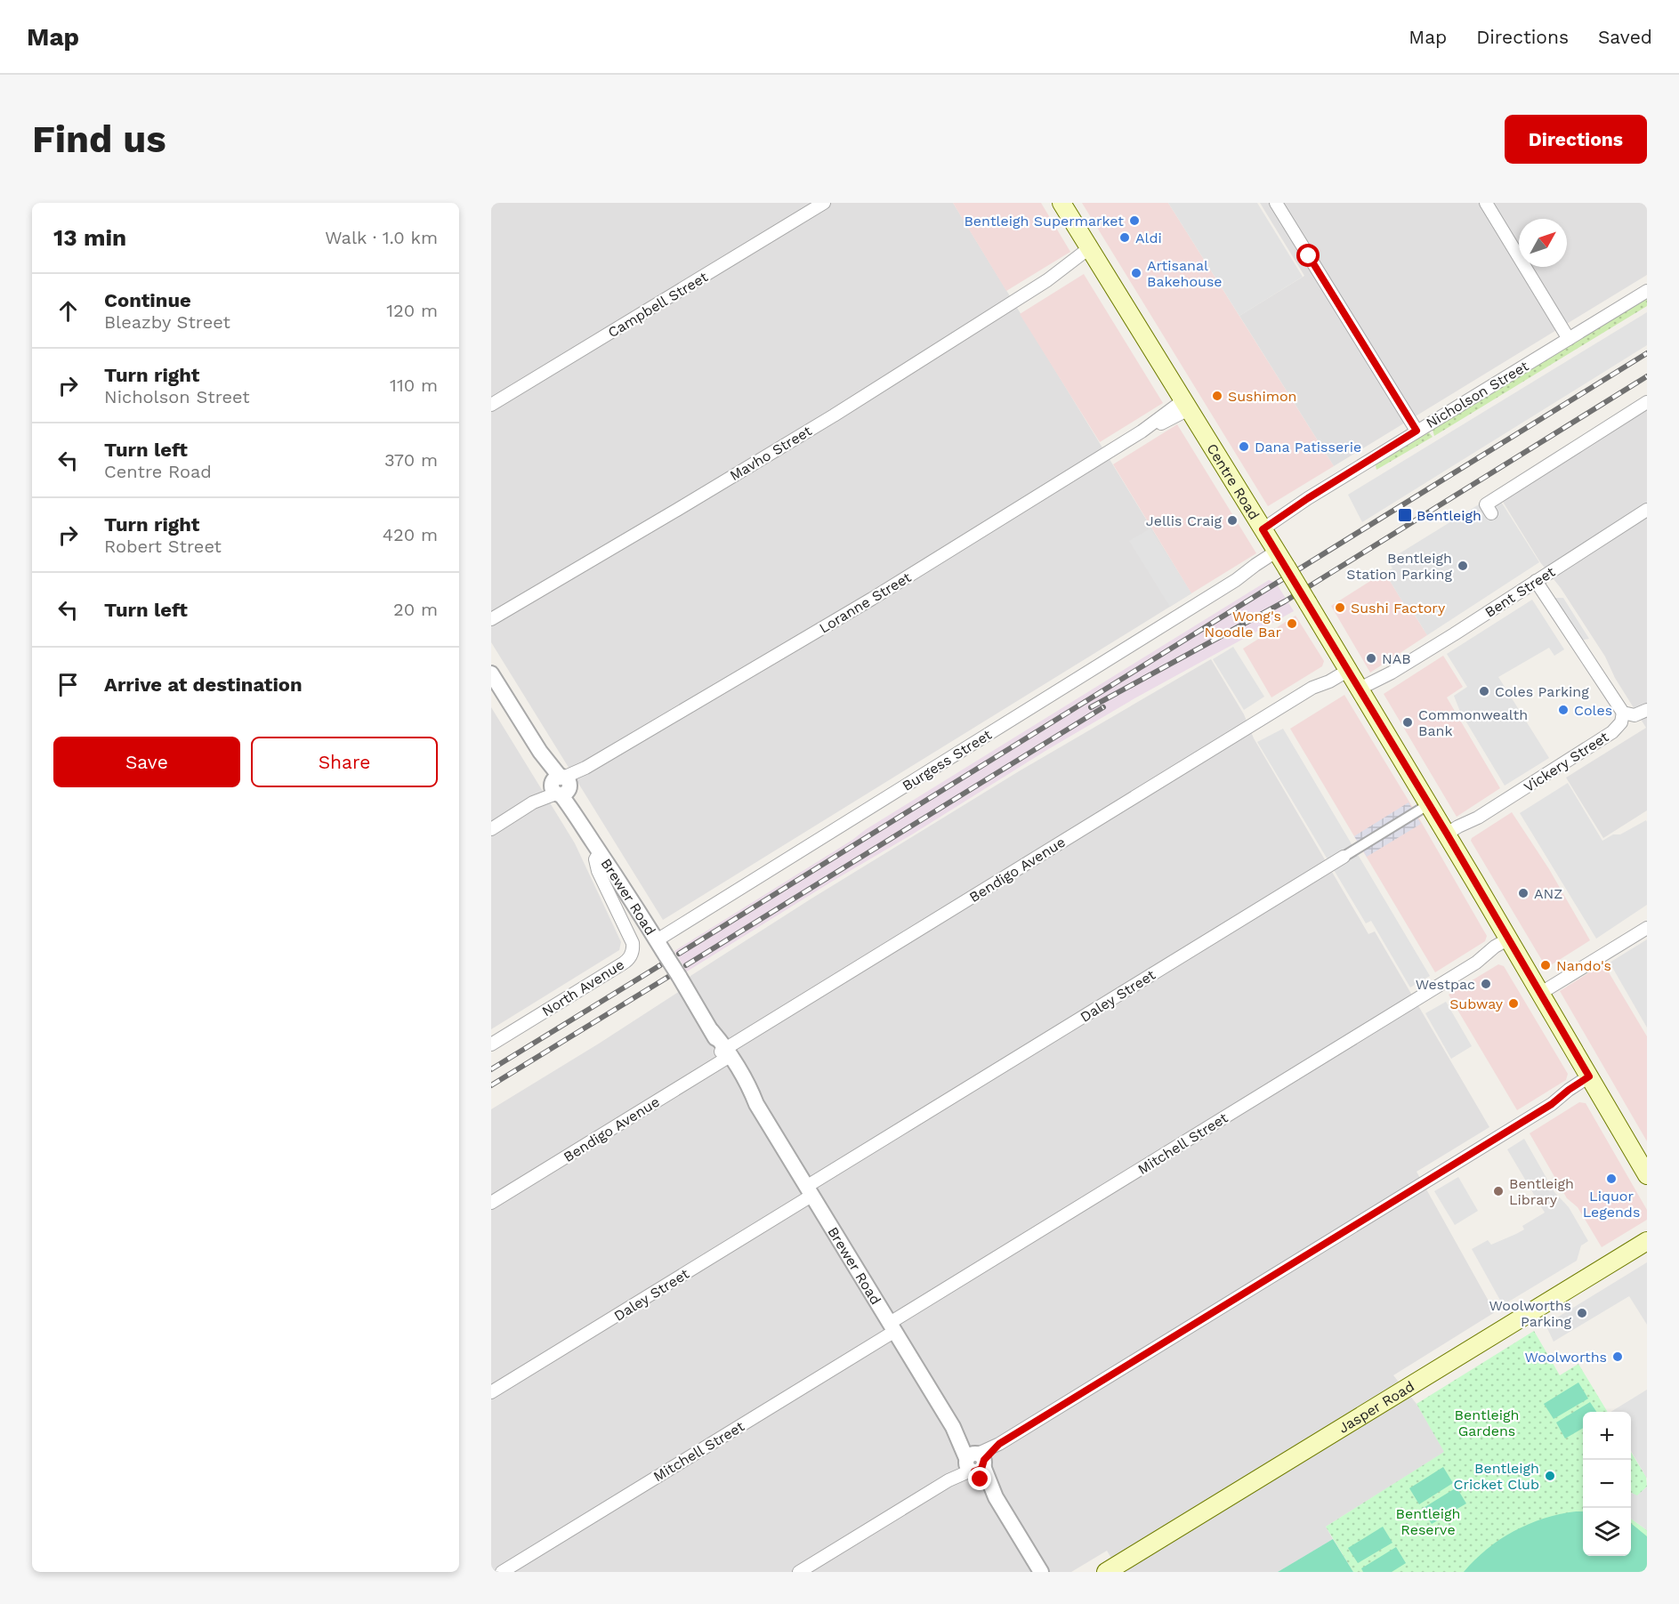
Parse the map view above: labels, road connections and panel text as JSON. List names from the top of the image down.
{
  "streets": {
    "main road": ["Centre Road", "Jasper Road"],
    "street": [
      "Campbell Street",
      "Nicholson Street",
      "Mavho Street",
      "Bent Street",
      "Loranne Street",
      "Burgess Street",
      "Vickery Street",
      "Bendigo Avenue",
      "Brewer Road",
      "North Avenue",
      "Daley Street",
      "Mitchell Street"
    ]
  },
  "crossings": [
    ["Nicholson Street", "Centre Road"],
    ["Mavho Street", "Centre Road"],
    ["Centre Road", "Bent Street"],
    ["Centre Road", "Loranne Street"],
    ["Centre Road", "Burgess Street"],
    ["Centre Road", "Vickery Street"],
    ["Centre Road", "Bendigo Avenue"],
    ["Centre Road", "Daley Street"],
    ["Centre Road", "Mitchell Street"],
    ["Loranne Street", "Brewer Road"],
    ["Burgess Street", "Brewer Road"],
    ["Bendigo Avenue", "Brewer Road"],
    ["Brewer Road", "North Avenue"],
    ["Brewer Road", "Daley Street"],
    ["Brewer Road", "Mitchell Street"]
  ],
  "parks": ["Bentleigh Gardens", "Bentleigh Reserve"],
  "places": {
    "other": [
      "Bentleigh Supermarket",
      "Aldi",
      "Artisanal Bakehouse",
      "Sushimon",
      "Dana Patisserie",
      "Jellis Craig",
      "Bentleigh Station Parking",
      "Sushi Factory",
      "Wong's Noodle Bar",
      "NAB",
      "Coles Parking",
      "Coles",
      "Commonwealth Bank",
      "ANZ",
      "Nando's",
      "Westpac",
      "Subway",
      "Liquor Legends",
      "Bentleigh Library",
      "Woolworths Parking",
      "Woolworths",
      "Bentleigh Cricket Club"
    ],
    "transit": ["Bentleigh"]
  },
  "north": "top right",
  "page": {
    "header": "Map",
    "nav": ["Map", "Directions", "Saved"],
    "buttons": [
      "Directions",
      ["Save", "Share"]
    ],
    "title": "Find us",
    "heading": ["13 min", "Walk · 1.0 km"],
    "list": [
      ["Continue", "Bleazby Street", "120 m"],
      ["Turn right", "Nicholson Street", "110 m"],
      ["Turn left", "Centre Road", "370 m"],
      ["Turn right", "Robert Street", "420 m"],
      ["Turn left", "20 m"],
      "Arrive at destination"
    ],
    "map_buttons": ["+", "−"]
  }
}
